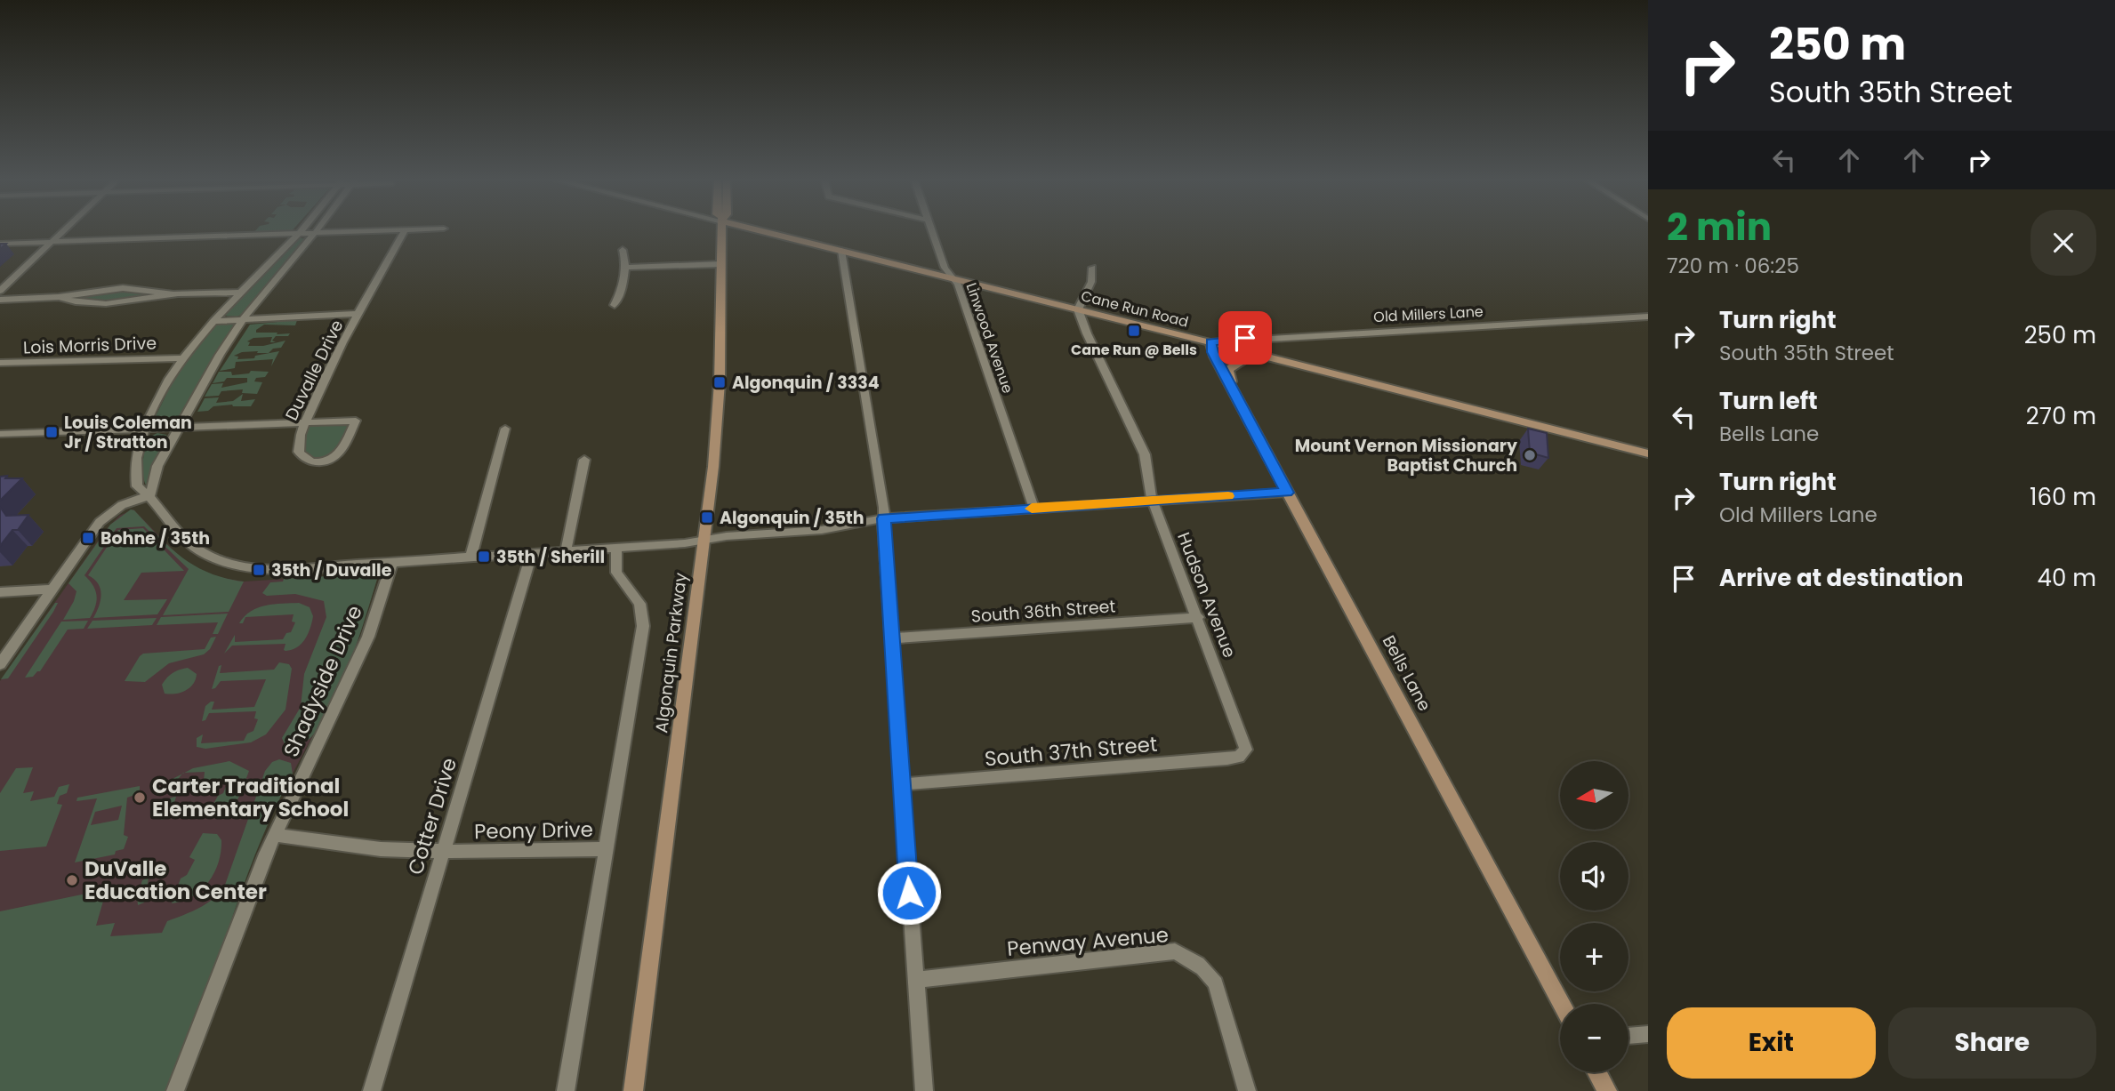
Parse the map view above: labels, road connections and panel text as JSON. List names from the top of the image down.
{
  "streets": {
    "main road": ["Cane Run Road", "Algonquin Parkway", "Bells Lane"],
    "street": [
      "Old Millers Lane",
      "Linwood Avenue",
      "Lois Morris Drive",
      "Duvalle Drive",
      "Hudson Avenue",
      "South 36th Street",
      "Shadyside Drive",
      "South 37th Street",
      "Cotter Drive",
      "Peony Drive",
      "Penway Avenue"
    ]
  },
  "crossings": [
    ["Cane Run Road", "Old Millers Lane"],
    ["Cane Run Road", "Linwood Avenue"],
    ["Cane Run Road", "Hudson Avenue"],
    ["Cane Run Road", "Bells Lane"],
    ["Old Millers Lane", "Bells Lane"],
    ["Hudson Avenue", "South 36th Street"],
    ["Hudson Avenue", "South 37th Street"],
    ["Shadyside Drive", "Peony Drive"],
    ["Cotter Drive", "Peony Drive"]
  ],
  "places": {
    "transit": [
      "Cane Run @ Bells",
      "Algonquin / 3334",
      "Louis Coleman Jr / Stratton",
      "Algonquin / 35th",
      "Bohne / 35th",
      "35th / Sherill",
      "35th / Duvalle"
    ],
    "other": ["Mount Vernon Missionary Baptist Church", "Carter Traditional Elementary School", "DuValle Education Center"]
  },
  "north": "left",
  "page": {
    "turn": ["250 m", "South 35th Street"],
    "heading": ["2 min", "720 m · 06:25"],
    "list": [
      {
        "name": "Turn right",
        "note": "South 35th Street",
        "value": "250 m"
      },
      {
        "name": "Turn left",
        "note": "Bells Lane",
        "value": "270 m"
      },
      {
        "name": "Turn right",
        "note": "Old Millers Lane",
        "value": "160 m"
      },
      {
        "name": "Arrive at destination",
        "value": "40 m"
      }
    ],
    "map_buttons": ["+", "−"],
    "buttons": ["Exit", "Share"]
  }
}
